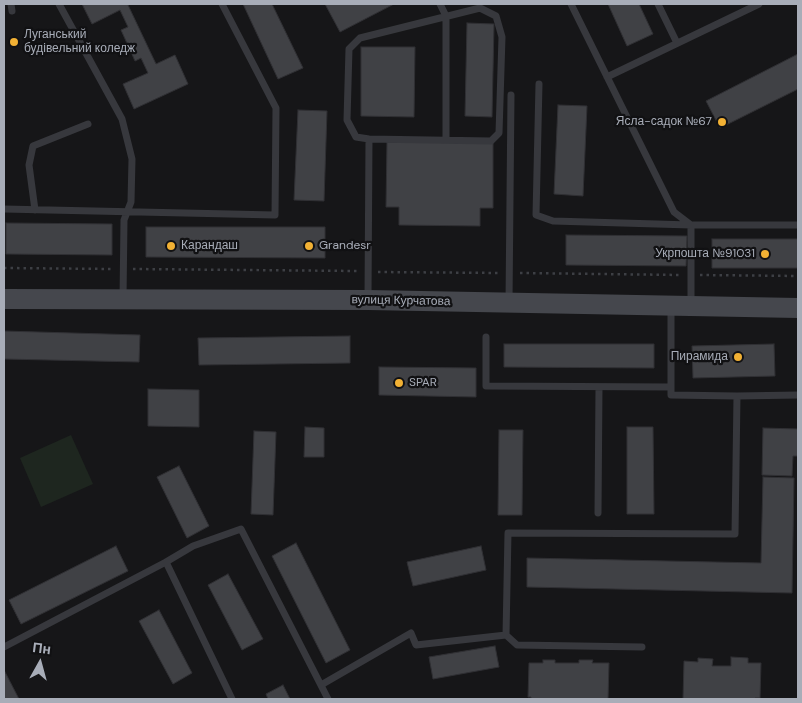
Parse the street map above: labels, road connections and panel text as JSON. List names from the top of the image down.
{
  "streets": {
    "main road": ["вулиця Курчатова"]
  },
  "places": [
    "Луганський будівельний коледж",
    "Ясла-садок №67",
    "Карандаш",
    "Grandesr",
    "Укрпошта №91031",
    "Пирамида",
    "SPAR"
  ],
  "north": "top"
}
